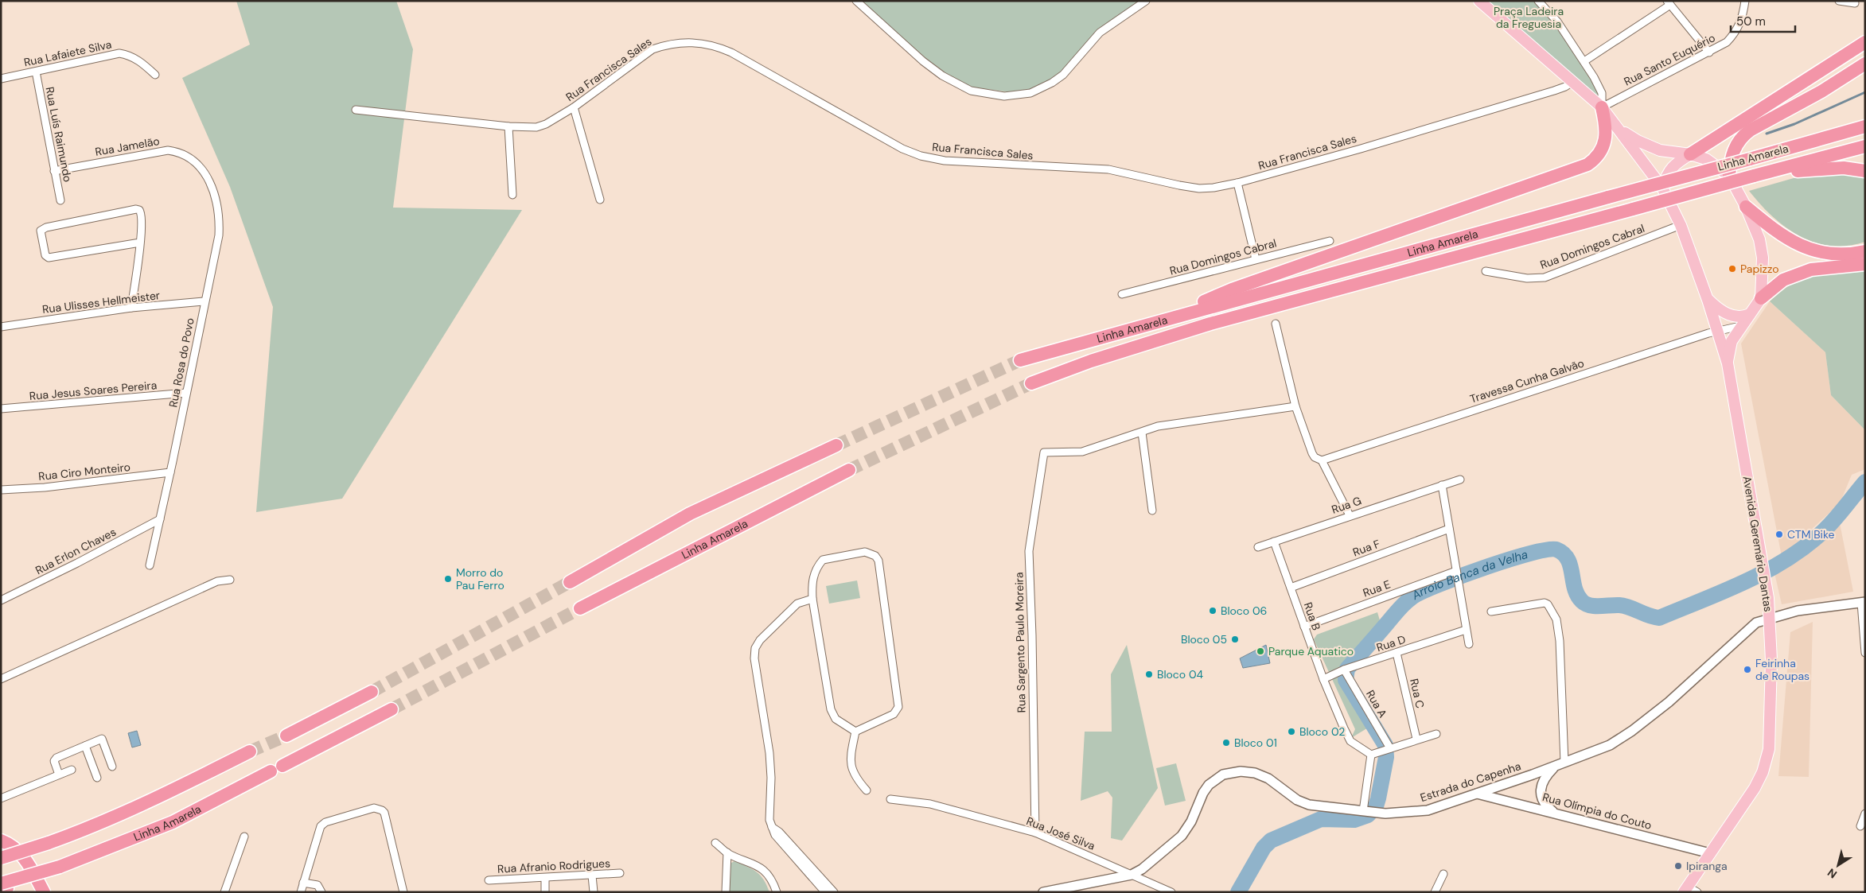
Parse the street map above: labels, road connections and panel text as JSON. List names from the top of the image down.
{
  "streets": {
    "highway": ["Linha Amarela"],
    "main road": ["Avenida Geremário Dantas"],
    "street": [
      "Rua Lafaiete Silva",
      "Rua Santo Euquério",
      "Rua Francisca Sales",
      "Rua Luís Raimundo",
      "Rua Jamelão",
      "Rua Domingos Cabral",
      "Rua Ulisses Hellmeister",
      "Rua Rosa do Povo",
      "Travessa Cunha Galvão",
      "Rua Jesus Soares Pereira",
      "Rua Ciro Monteiro",
      "Rua G",
      "Rua F",
      "Rua Erlon Chaves",
      "Rua E",
      "Rua B",
      "Rua Sargento Paulo Moreira",
      "Rua D",
      "Rua C",
      "Rua A",
      "Estrada do Capenha",
      "Rua Olímpia do Couto",
      "Rua José Silva",
      "Rua Afranio Rodrigues"
    ]
  },
  "crossings": [
    ["Rua Lafaiete Silva", "Rua Luís Raimundo"],
    ["Rua Santo Euquério", "Avenida Geremário Dantas"],
    ["Rua Francisca Sales", "Avenida Geremário Dantas"],
    ["Rua Luís Raimundo", "Rua Jamelão"],
    ["Rua Jamelão", "Rua Rosa do Povo"],
    ["Rua Domingos Cabral", "Avenida Geremário Dantas"],
    ["Rua Ulisses Hellmeister", "Rua Rosa do Povo"],
    ["Rua Rosa do Povo", "Rua Jesus Soares Pereira"],
    ["Rua Rosa do Povo", "Rua Ciro Monteiro"],
    ["Rua Rosa do Povo", "Rua Erlon Chaves"],
    ["Travessa Cunha Galvão", "Avenida Geremário Dantas"],
    ["Rua G", "Rua B"],
    ["Avenida Geremário Dantas", "Estrada do Capenha"],
    ["Avenida Geremário Dantas", "Rua Olímpia do Couto"],
    ["Rua F", "Rua B"],
    ["Rua E", "Rua B"],
    ["Rua B", "Rua D"],
    ["Rua Sargento Paulo Moreira", "Rua José Silva"],
    ["Rua D", "Rua C"],
    ["Rua D", "Rua A"],
    ["Estrada do Capenha", "Rua Olímpia do Couto"],
    ["Estrada do Capenha", "Rua José Silva"]
  ],
  "water": ["Arroio Banca da Velha"],
  "parks": ["Praça Ladeira da Freguesia"],
  "places": [
    "Papizzo",
    "CTM Bike",
    "Morro do Pau Ferro",
    "Bloco 06",
    "Bloco 05",
    "Parque Aquatico",
    "Feirinha de Roupas",
    "Bloco 04",
    "Bloco 02",
    "Bloco 01",
    "Ipiranga"
  ],
  "scale_bar": "50 m",
  "north": "bottom left"
}
